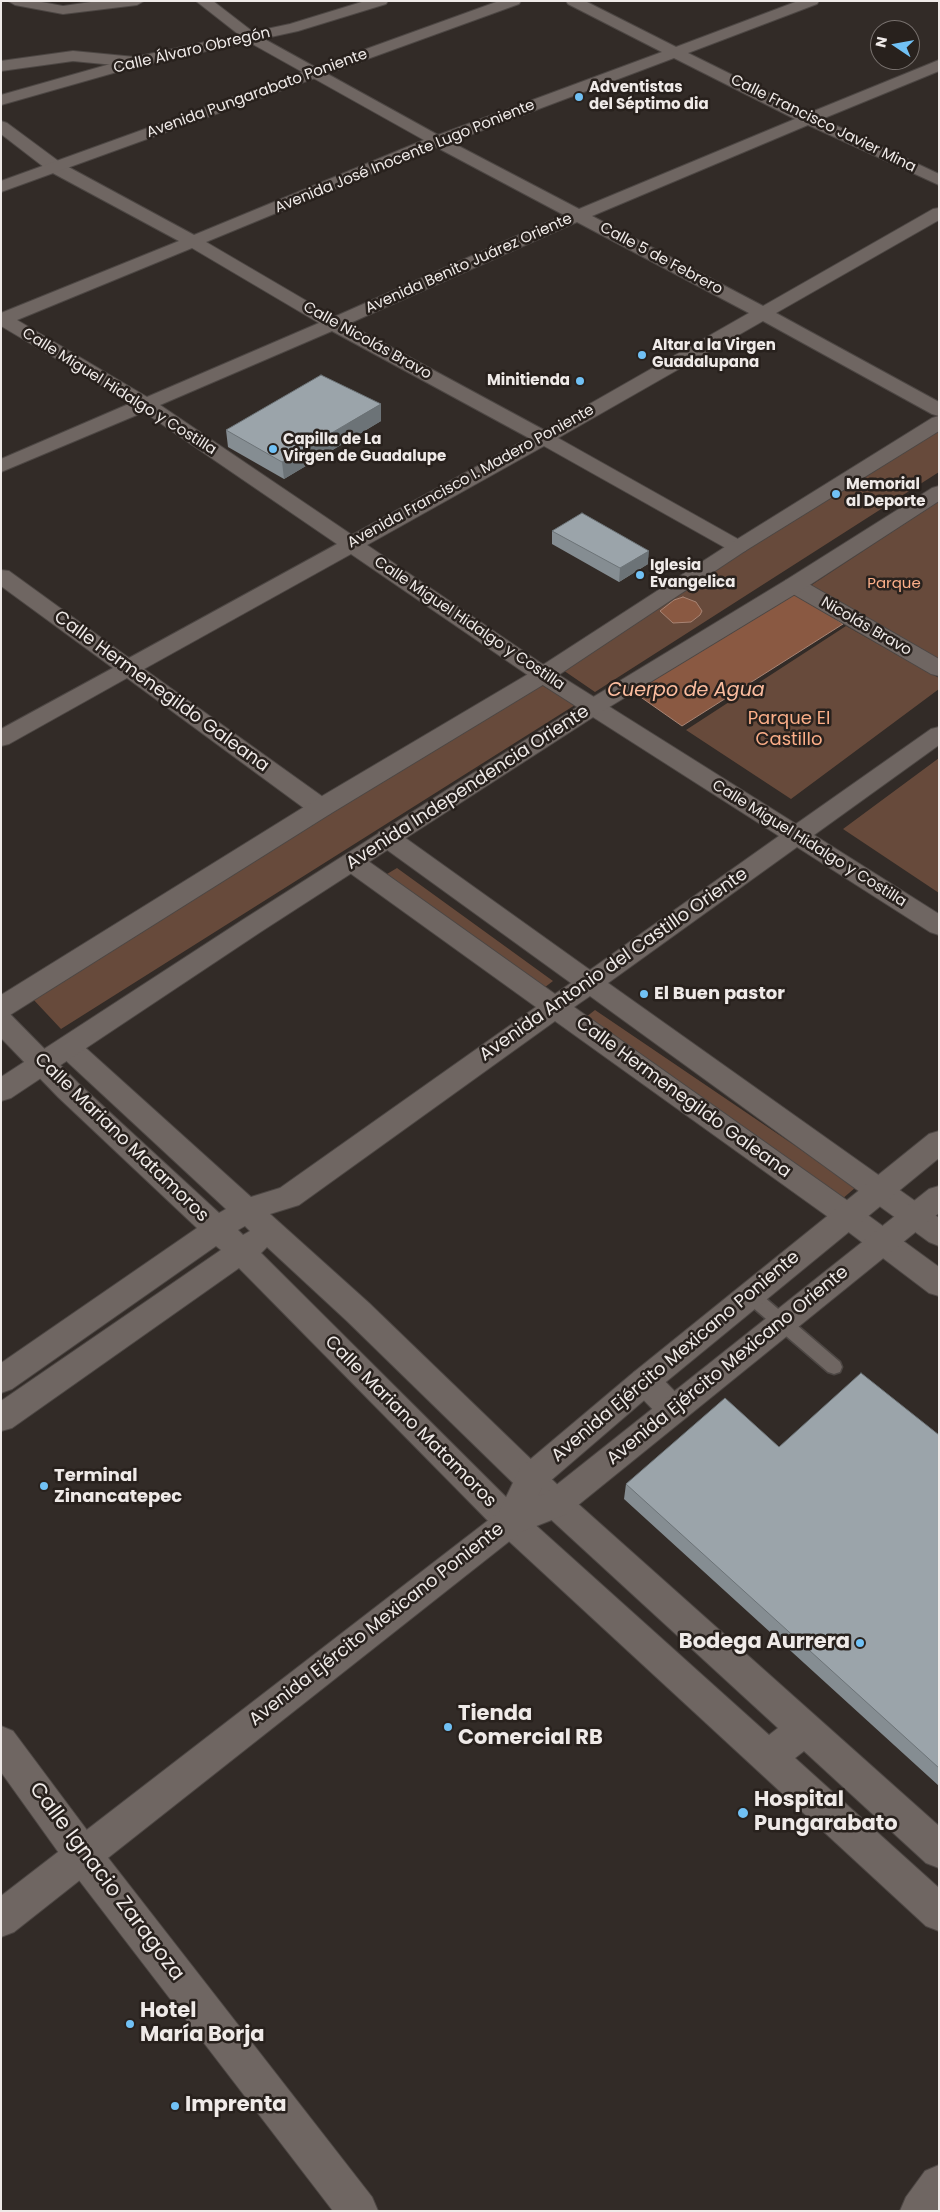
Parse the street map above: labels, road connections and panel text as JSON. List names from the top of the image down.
{
  "streets": {
    "street": [
      "Calle Álvaro Obregón",
      "Avenida Pungarabato Poniente",
      "Calle Francisco Javier Mina",
      "Avenida José Inocente Lugo Poniente",
      "Calle 5 de Febrero",
      "Avenida Benito Juárez Oriente",
      "Calle Nicolás Bravo",
      "Calle Miguel Hidalgo y Costilla",
      "Avenida Francisco I. Madero Poniente",
      "Nicolás Bravo",
      "Calle Hermenegildo Galeana",
      "Avenida Independencia Oriente",
      "Avenida Antonio del Castillo Oriente",
      "Calle Mariano Matamoros",
      "Avenida Ejército Mexicano Poniente",
      "Avenida Ejército Mexicano Oriente",
      "Calle Ignacio Zaragoza"
    ]
  },
  "crossings": [
    ["Calle Álvaro Obregón", "Calle 5 de Febrero"],
    ["Avenida Pungarabato Poniente", "Calle 5 de Febrero"],
    ["Avenida Pungarabato Poniente", "Calle Nicolás Bravo"],
    ["Calle Francisco Javier Mina", "Avenida José Inocente Lugo Poniente"],
    ["Calle Francisco Javier Mina", "Avenida Benito Juárez Oriente"],
    ["Avenida José Inocente Lugo Poniente", "Calle 5 de Febrero"],
    ["Avenida José Inocente Lugo Poniente", "Calle Nicolás Bravo"],
    ["Avenida José Inocente Lugo Poniente", "Calle Miguel Hidalgo y Costilla"],
    ["Calle 5 de Febrero", "Avenida Benito Juárez Oriente"],
    ["Calle 5 de Febrero", "Avenida Francisco I. Madero Poniente"],
    ["Avenida Benito Juárez Oriente", "Calle Nicolás Bravo"],
    ["Avenida Benito Juárez Oriente", "Calle Miguel Hidalgo y Costilla"],
    ["Calle Nicolás Bravo", "Avenida Francisco I. Madero Poniente"],
    ["Calle Miguel Hidalgo y Costilla", "Avenida Francisco I. Madero Poniente"],
    ["Calle Miguel Hidalgo y Costilla", "Avenida Independencia Oriente"],
    ["Calle Miguel Hidalgo y Costilla", "Avenida Antonio del Castillo Oriente"],
    ["Avenida Francisco I. Madero Poniente", "Calle Hermenegildo Galeana"],
    ["Nicolás Bravo", "Avenida Independencia Oriente"],
    ["Calle Hermenegildo Galeana", "Avenida Independencia Oriente"],
    ["Calle Hermenegildo Galeana", "Avenida Antonio del Castillo Oriente"],
    ["Calle Hermenegildo Galeana", "Avenida Ejército Mexicano Poniente"],
    ["Calle Hermenegildo Galeana", "Avenida Ejército Mexicano Oriente"],
    ["Avenida Independencia Oriente", "Calle Mariano Matamoros"],
    ["Avenida Antonio del Castillo Oriente", "Calle Mariano Matamoros"],
    ["Calle Mariano Matamoros", "Avenida Ejército Mexicano Poniente"],
    ["Calle Mariano Matamoros", "Avenida Ejército Mexicano Oriente"],
    ["Avenida Ejército Mexicano Poniente", "Avenida Ejército Mexicano Oriente"],
    ["Avenida Ejército Mexicano Poniente", "Calle Ignacio Zaragoza"]
  ],
  "water": ["Cuerpo de Agua"],
  "parks": ["Parque", "Parque El Castillo"],
  "places": [
    "Adventistas del Séptimo dia",
    "Altar a la Virgen Guadalupana",
    "Minitienda",
    "Capilla de La Virgen de Guadalupe",
    "Memorial al Deporte",
    "Iglesia Evangelica",
    "El Buen pastor",
    "Terminal Zinancatepec",
    "Bodega Aurrera",
    "Tienda Comercial RB",
    "Hospital Pungarabato",
    "Hotel María Borja",
    "Imprenta"
  ],
  "north": "left"
}
